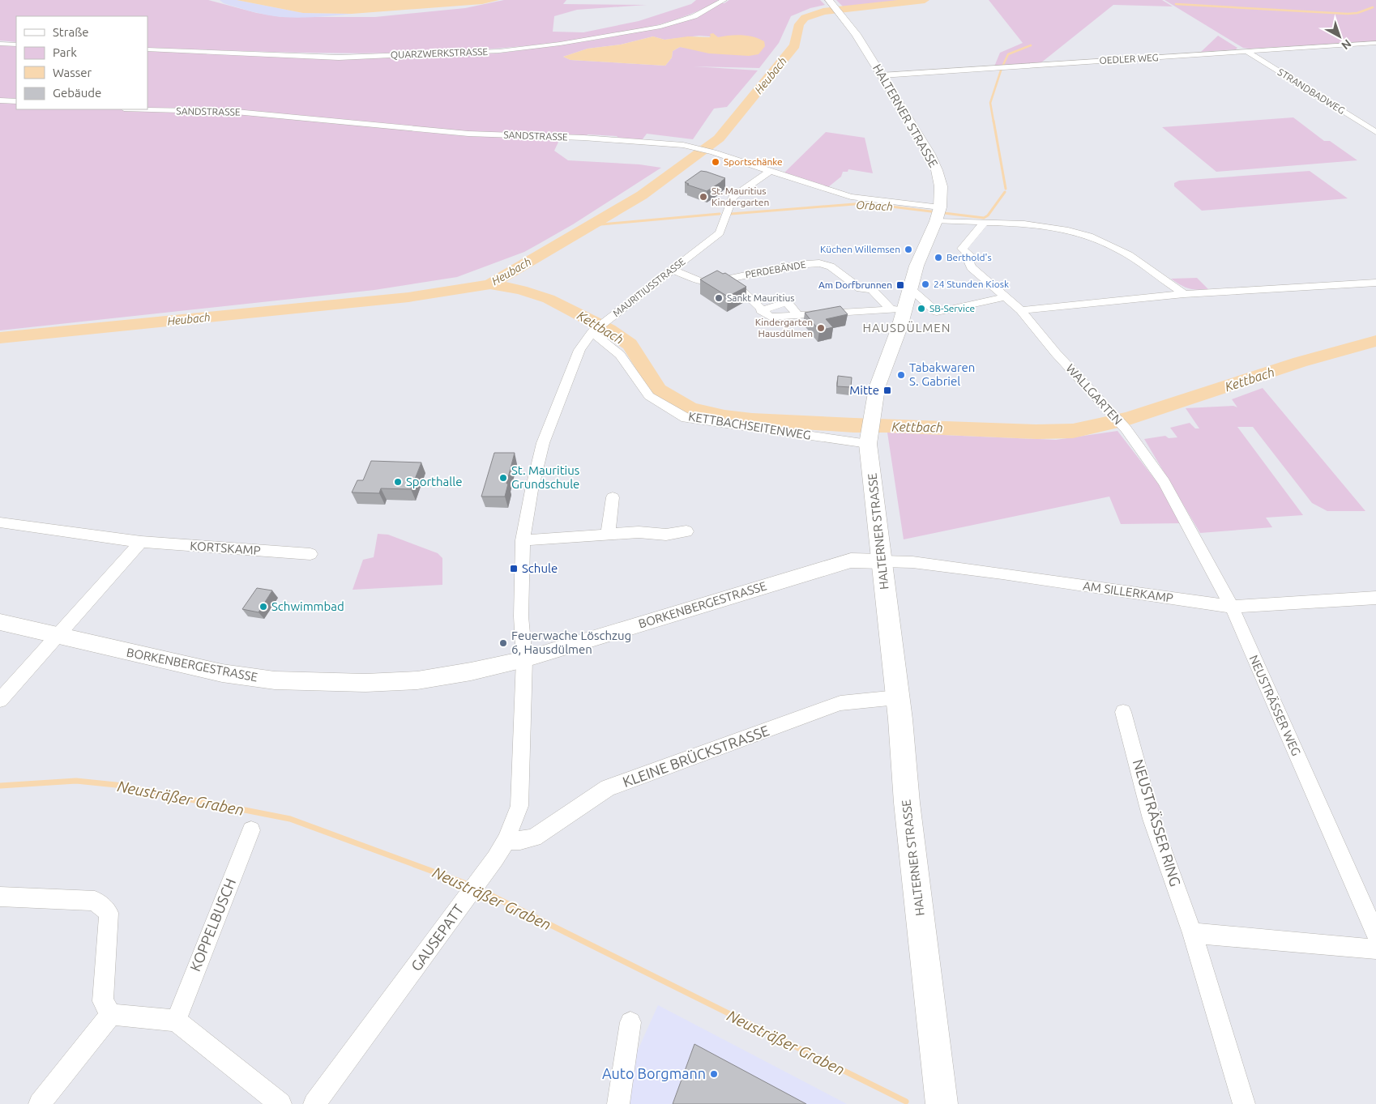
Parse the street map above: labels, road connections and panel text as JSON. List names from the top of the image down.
{
  "streets": {
    "main road": ["HALTERNER STRASSE"],
    "street": [
      "QUARZWERKSTRASSE",
      "OEDLER WEG",
      "STRANDBADWEG",
      "SANDSTRASSE",
      "PERDEBÄNDE",
      "MAURITIUSSTRASSE",
      "WALLGARTEN",
      "KETTBACHSEITENWEG",
      "KORTSKAMP",
      "AM SILLERKAMP",
      "BORKENBERGESTRASSE",
      "NEUSTRÄSSER WEG",
      "KLEINE BRÜCKSTRASSE",
      "NEUSTRÄSSER RING",
      "KOPPELBUSCH",
      "GAUSEPATT"
    ]
  },
  "crossings": [
    ["OEDLER WEG", "STRANDBADWEG"],
    ["OEDLER WEG", "HALTERNER STRASSE"],
    ["SANDSTRASSE", "HALTERNER STRASSE"],
    ["SANDSTRASSE", "MAURITIUSSTRASSE"],
    ["HALTERNER STRASSE", "PERDEBÄNDE"],
    ["HALTERNER STRASSE", "KETTBACHSEITENWEG"],
    ["HALTERNER STRASSE", "AM SILLERKAMP"],
    ["HALTERNER STRASSE", "BORKENBERGESTRASSE"],
    ["HALTERNER STRASSE", "KLEINE BRÜCKSTRASSE"],
    ["PERDEBÄNDE", "MAURITIUSSTRASSE"],
    ["MAURITIUSSTRASSE", "KETTBACHSEITENWEG"],
    ["MAURITIUSSTRASSE", "BORKENBERGESTRASSE"],
    ["MAURITIUSSTRASSE", "GAUSEPATT"],
    ["WALLGARTEN", "NEUSTRÄSSER WEG"],
    ["AM SILLERKAMP", "BORKENBERGESTRASSE"],
    ["AM SILLERKAMP", "NEUSTRÄSSER WEG"],
    ["BORKENBERGESTRASSE", "GAUSEPATT"],
    ["KLEINE BRÜCKSTRASSE", "GAUSEPATT"]
  ],
  "districts": ["HAUSDÜLMEN"],
  "water": [
    "Heubach",
    "Orbach",
    "Kettbach",
    "Neusträßer Graben"
  ],
  "places": {
    "other": [
      "Sportschänke",
      "St. Mauritius Kindergarten",
      "Küchen Willemsen",
      "Berthold's",
      "24 Stunden Kiosk",
      "Sankt Mauritius",
      "SB-Service",
      "Kindergarten Hausdülmen",
      "Tabakwaren S. Gabriel",
      "St. Mauritius Grundschule",
      "Sporthalle",
      "Schwimmbad",
      "Feuerwache Löschzug 6, Hausdülmen",
      "Auto Borgmann"
    ],
    "transit": ["Am Dorfbrunnen", "Mitte", "Schule"]
  },
  "legend": [
    "Straße",
    "Park",
    "Wasser",
    "Gebäude"
  ],
  "north": "bottom right"
}
